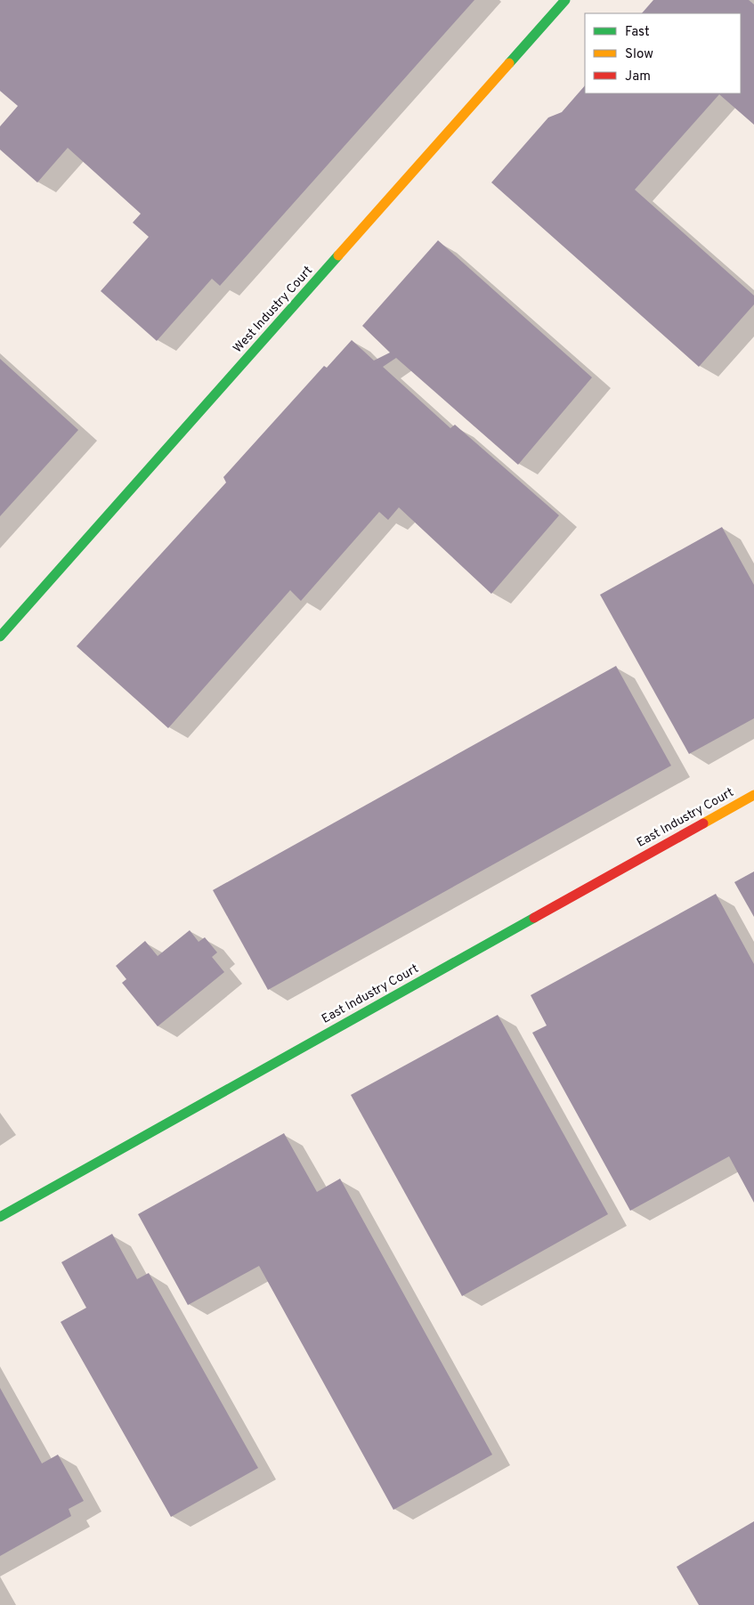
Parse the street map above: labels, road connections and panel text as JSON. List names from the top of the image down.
{
  "streets": {
    "street": ["West Industry Court", "East Industry Court"]
  },
  "legend": ["Fast", "Slow", "Jam"]
}
